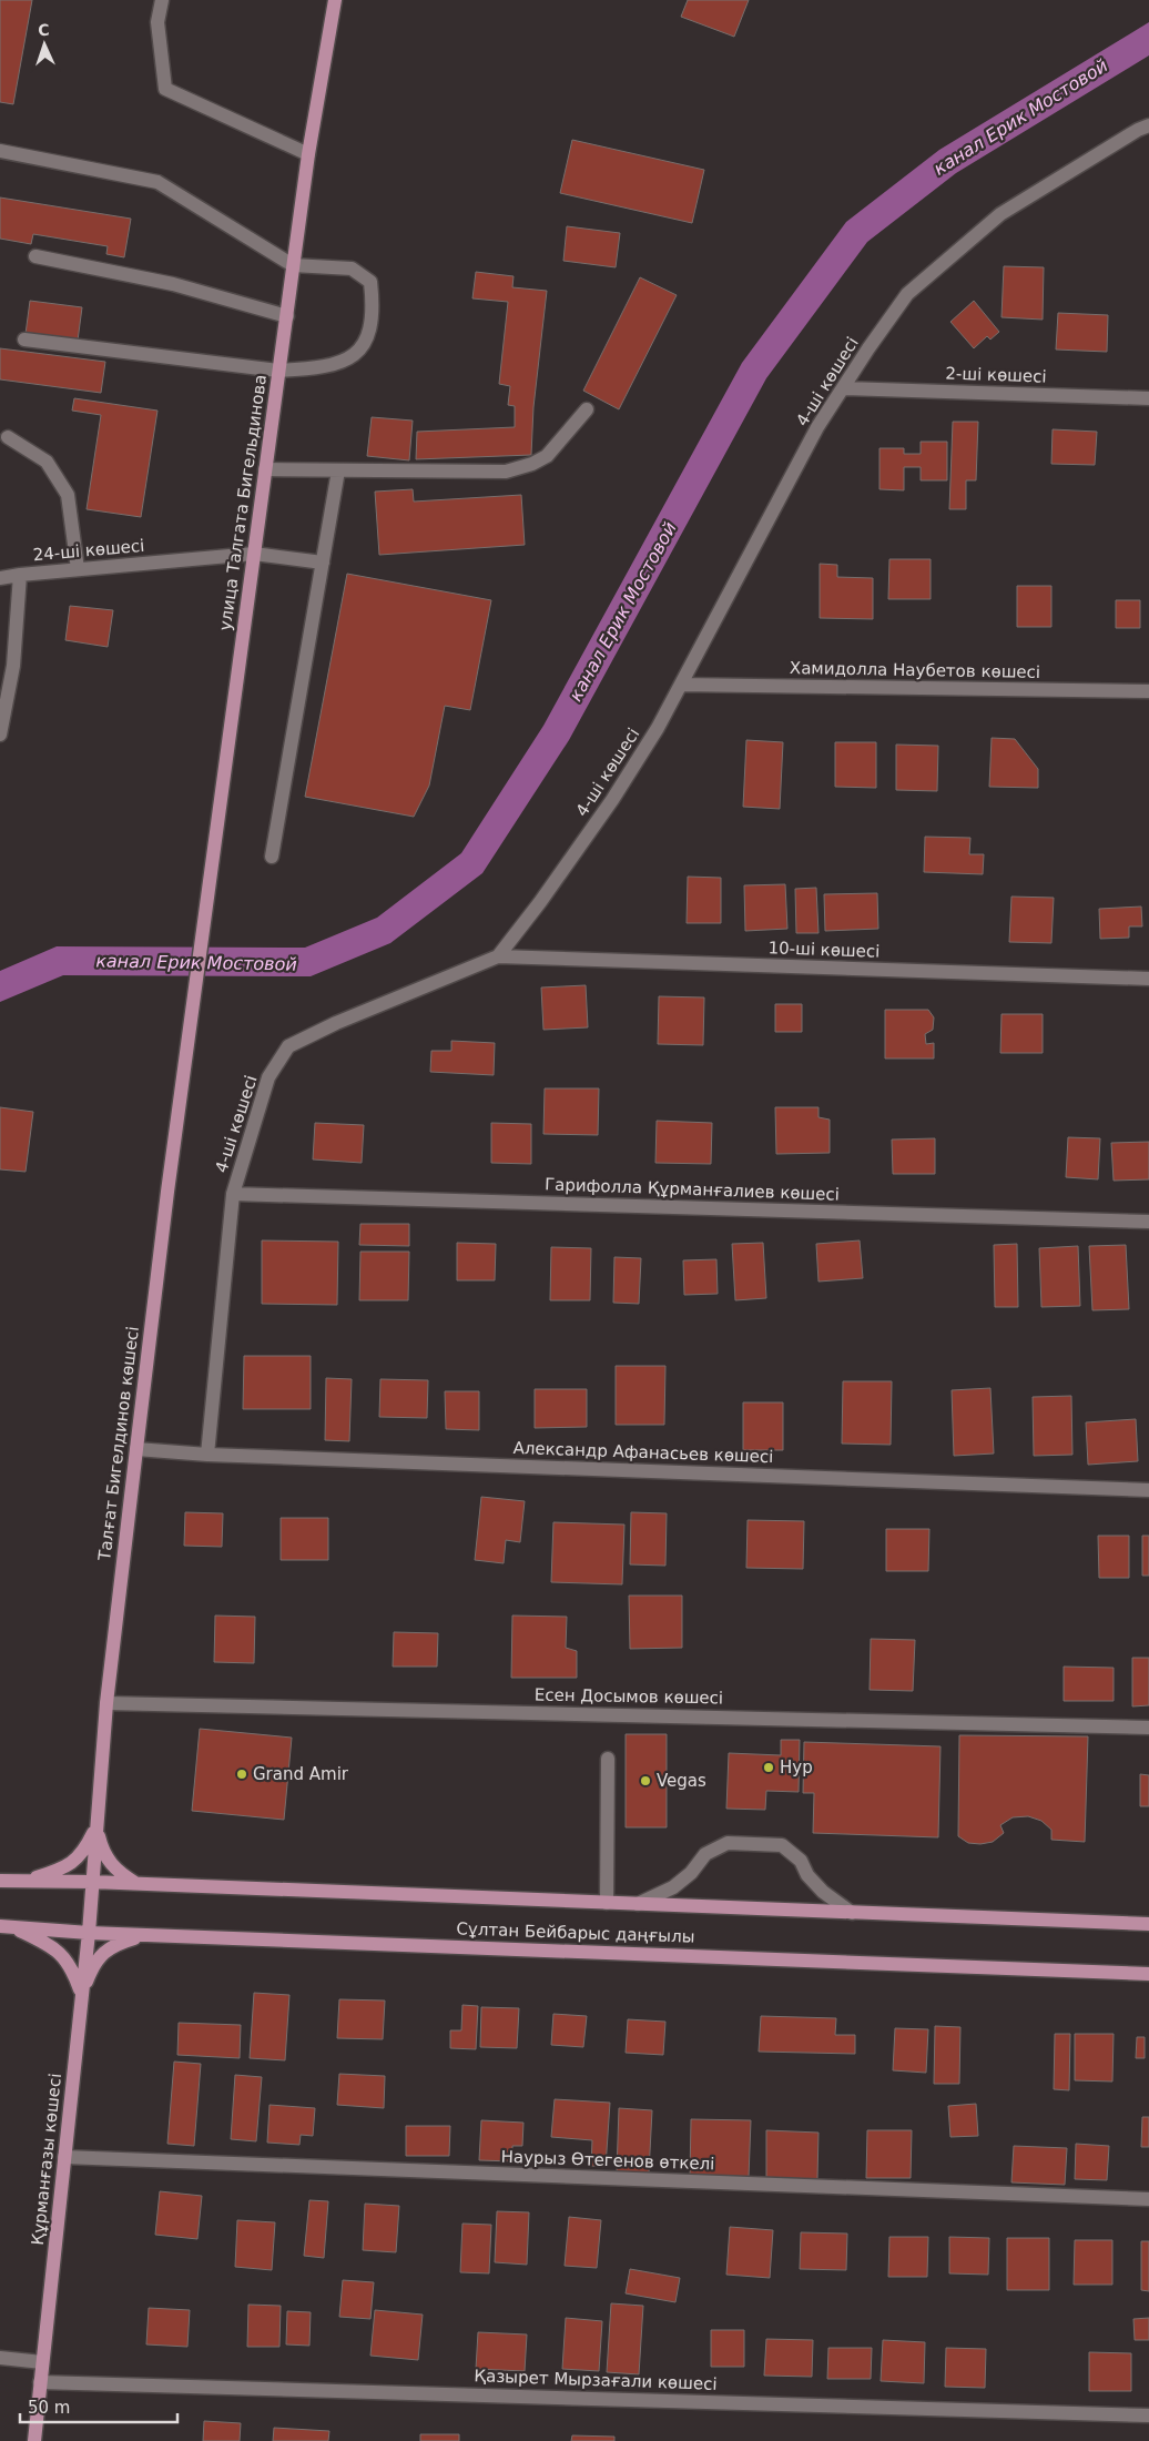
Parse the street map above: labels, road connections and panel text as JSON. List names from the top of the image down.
{
  "streets": {
    "main road": [
      "улица Талгата Бигельдинова",
      "Талғат Бигелдинов көшесі",
      "Сұлтан Бейбарыс даңғылы",
      "Құрманғазы көшесі"
    ],
    "street": [
      "2-ші көшесі",
      "4-ші көшесі",
      "24-ші көшесі",
      "Хамидолла Наубетов көшесі",
      "10-ші көшесі",
      "Гарифолла Құрманғалиев көшесі",
      "Александр Афанасьев көшесі",
      "Есен Досымов көшесі",
      "Наурыз Өтегенов өткелі",
      "Қазырет Мырзағали көшесі"
    ]
  },
  "crossings": [
    ["2-ші көшесі", "4-ші көшесі"],
    ["4-ші көшесі", "Хамидолла Наубетов көшесі"],
    ["4-ші көшесі", "10-ші көшесі"],
    ["4-ші көшесі", "Гарифолла Құрманғалиев көшесі"],
    ["4-ші көшесі", "Александр Афанасьев көшесі"],
    ["улица Талгата Бигельдинова", "24-ші көшесі"],
    ["улица Талгата Бигельдинова", "Талғат Бигелдинов көшесі"],
    ["Талғат Бигелдинов көшесі", "Александр Афанасьев көшесі"],
    ["Талғат Бигелдинов көшесі", "Есен Досымов көшесі"],
    ["Талғат Бигелдинов көшесі", "Сұлтан Бейбарыс даңғылы"],
    ["Талғат Бигелдинов көшесі", "Құрманғазы көшесі"],
    ["Сұлтан Бейбарыс даңғылы", "Құрманғазы көшесі"],
    ["Құрманғазы көшесі", "Наурыз Өтегенов өткелі"],
    ["Құрманғазы көшесі", "Қазырет Мырзағали көшесі"]
  ],
  "water": ["канал Ерик Мостовой"],
  "places": ["Нур", "Grand Amir", "Vegas"],
  "scale_bar": "50 m",
  "north": "top"
}
